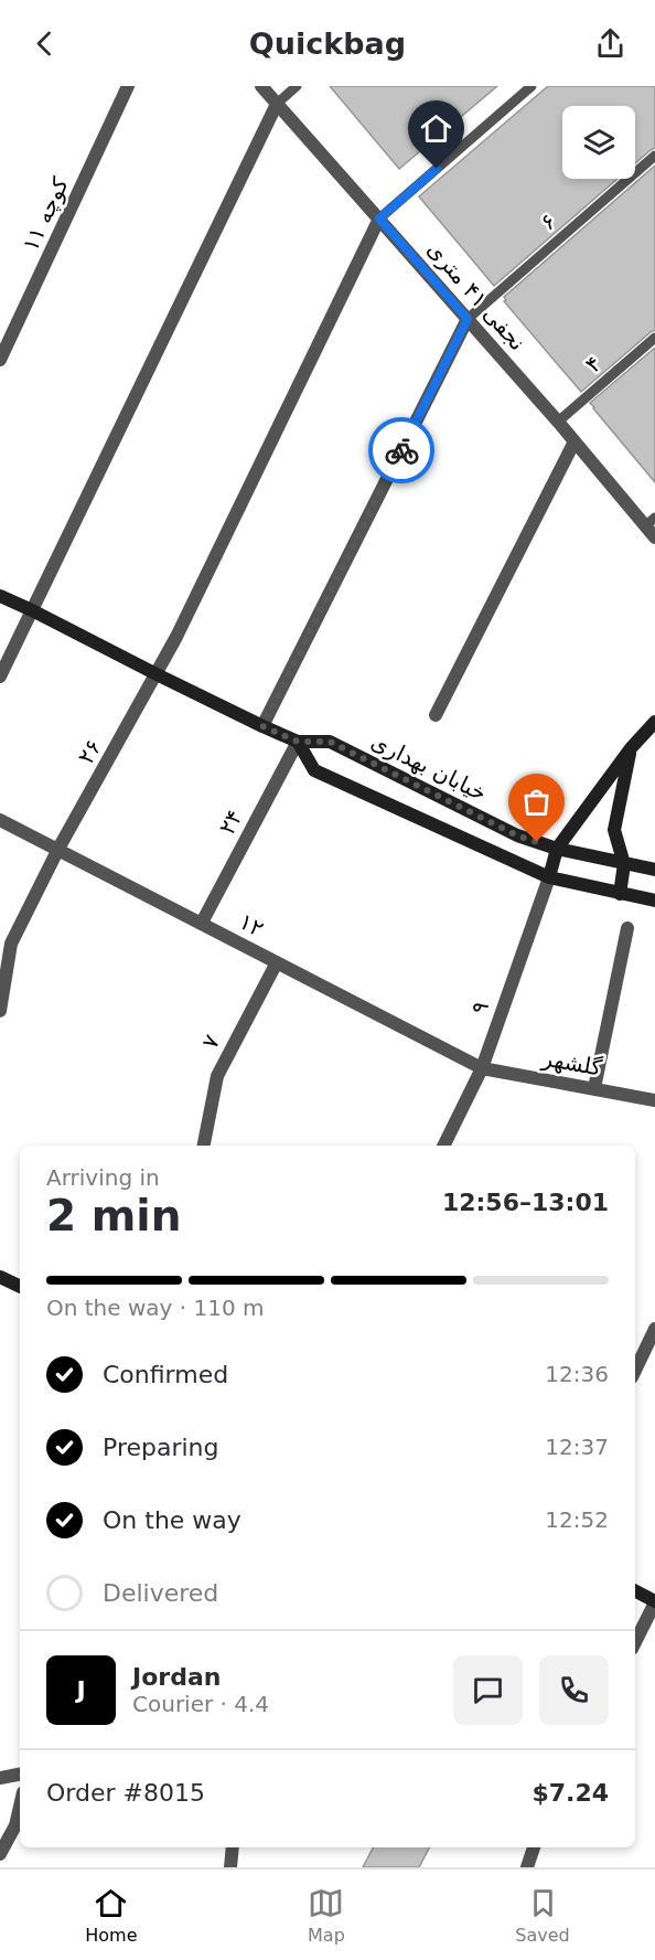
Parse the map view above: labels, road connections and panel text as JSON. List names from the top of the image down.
{
  "streets": {
    "street": [
      "کوچه ۱۱",
      "نجفی ۴۱ متری",
      "۲۶",
      "خیابان بهداری",
      "۲۴",
      "۱۲",
      "۹",
      "۷",
      "گلشهر"
    ],
    "lane": ["۶", "۴"]
  },
  "crossings": [
    ["۶", "نجفی ۴۱ متری"],
    ["نجفی ۴۱ متری", "۴"],
    ["نجفی ۴۱ متری", "۲۶"],
    ["۲۶", "خیابان بهداری"],
    ["۲۶", "۱۲"],
    ["خیابان بهداری", "۲۴"],
    ["۲۴", "۱۲"],
    ["۱۲", "۹"],
    ["۱۲", "۷"],
    ["۱۲", "گلشهر"],
    ["۹", "گلشهر"]
  ],
  "page": {
    "header": "Quickbag",
    "heading": ["2 min", "Arriving in", "12:56–13:01"],
    "panel": [
      "Jordan",
      "Courier · 4.4",
      "Order #8015",
      "$7.24"
    ],
    "bar": "On the way · 110 m",
    "list": [
      ["Confirmed", "12:36"],
      ["Preparing", "12:37"],
      ["On the way", "12:52"],
      "Delivered"
    ],
    "round": "J",
    "tabs": ["Home", "Map", "Saved"]
  }
}
